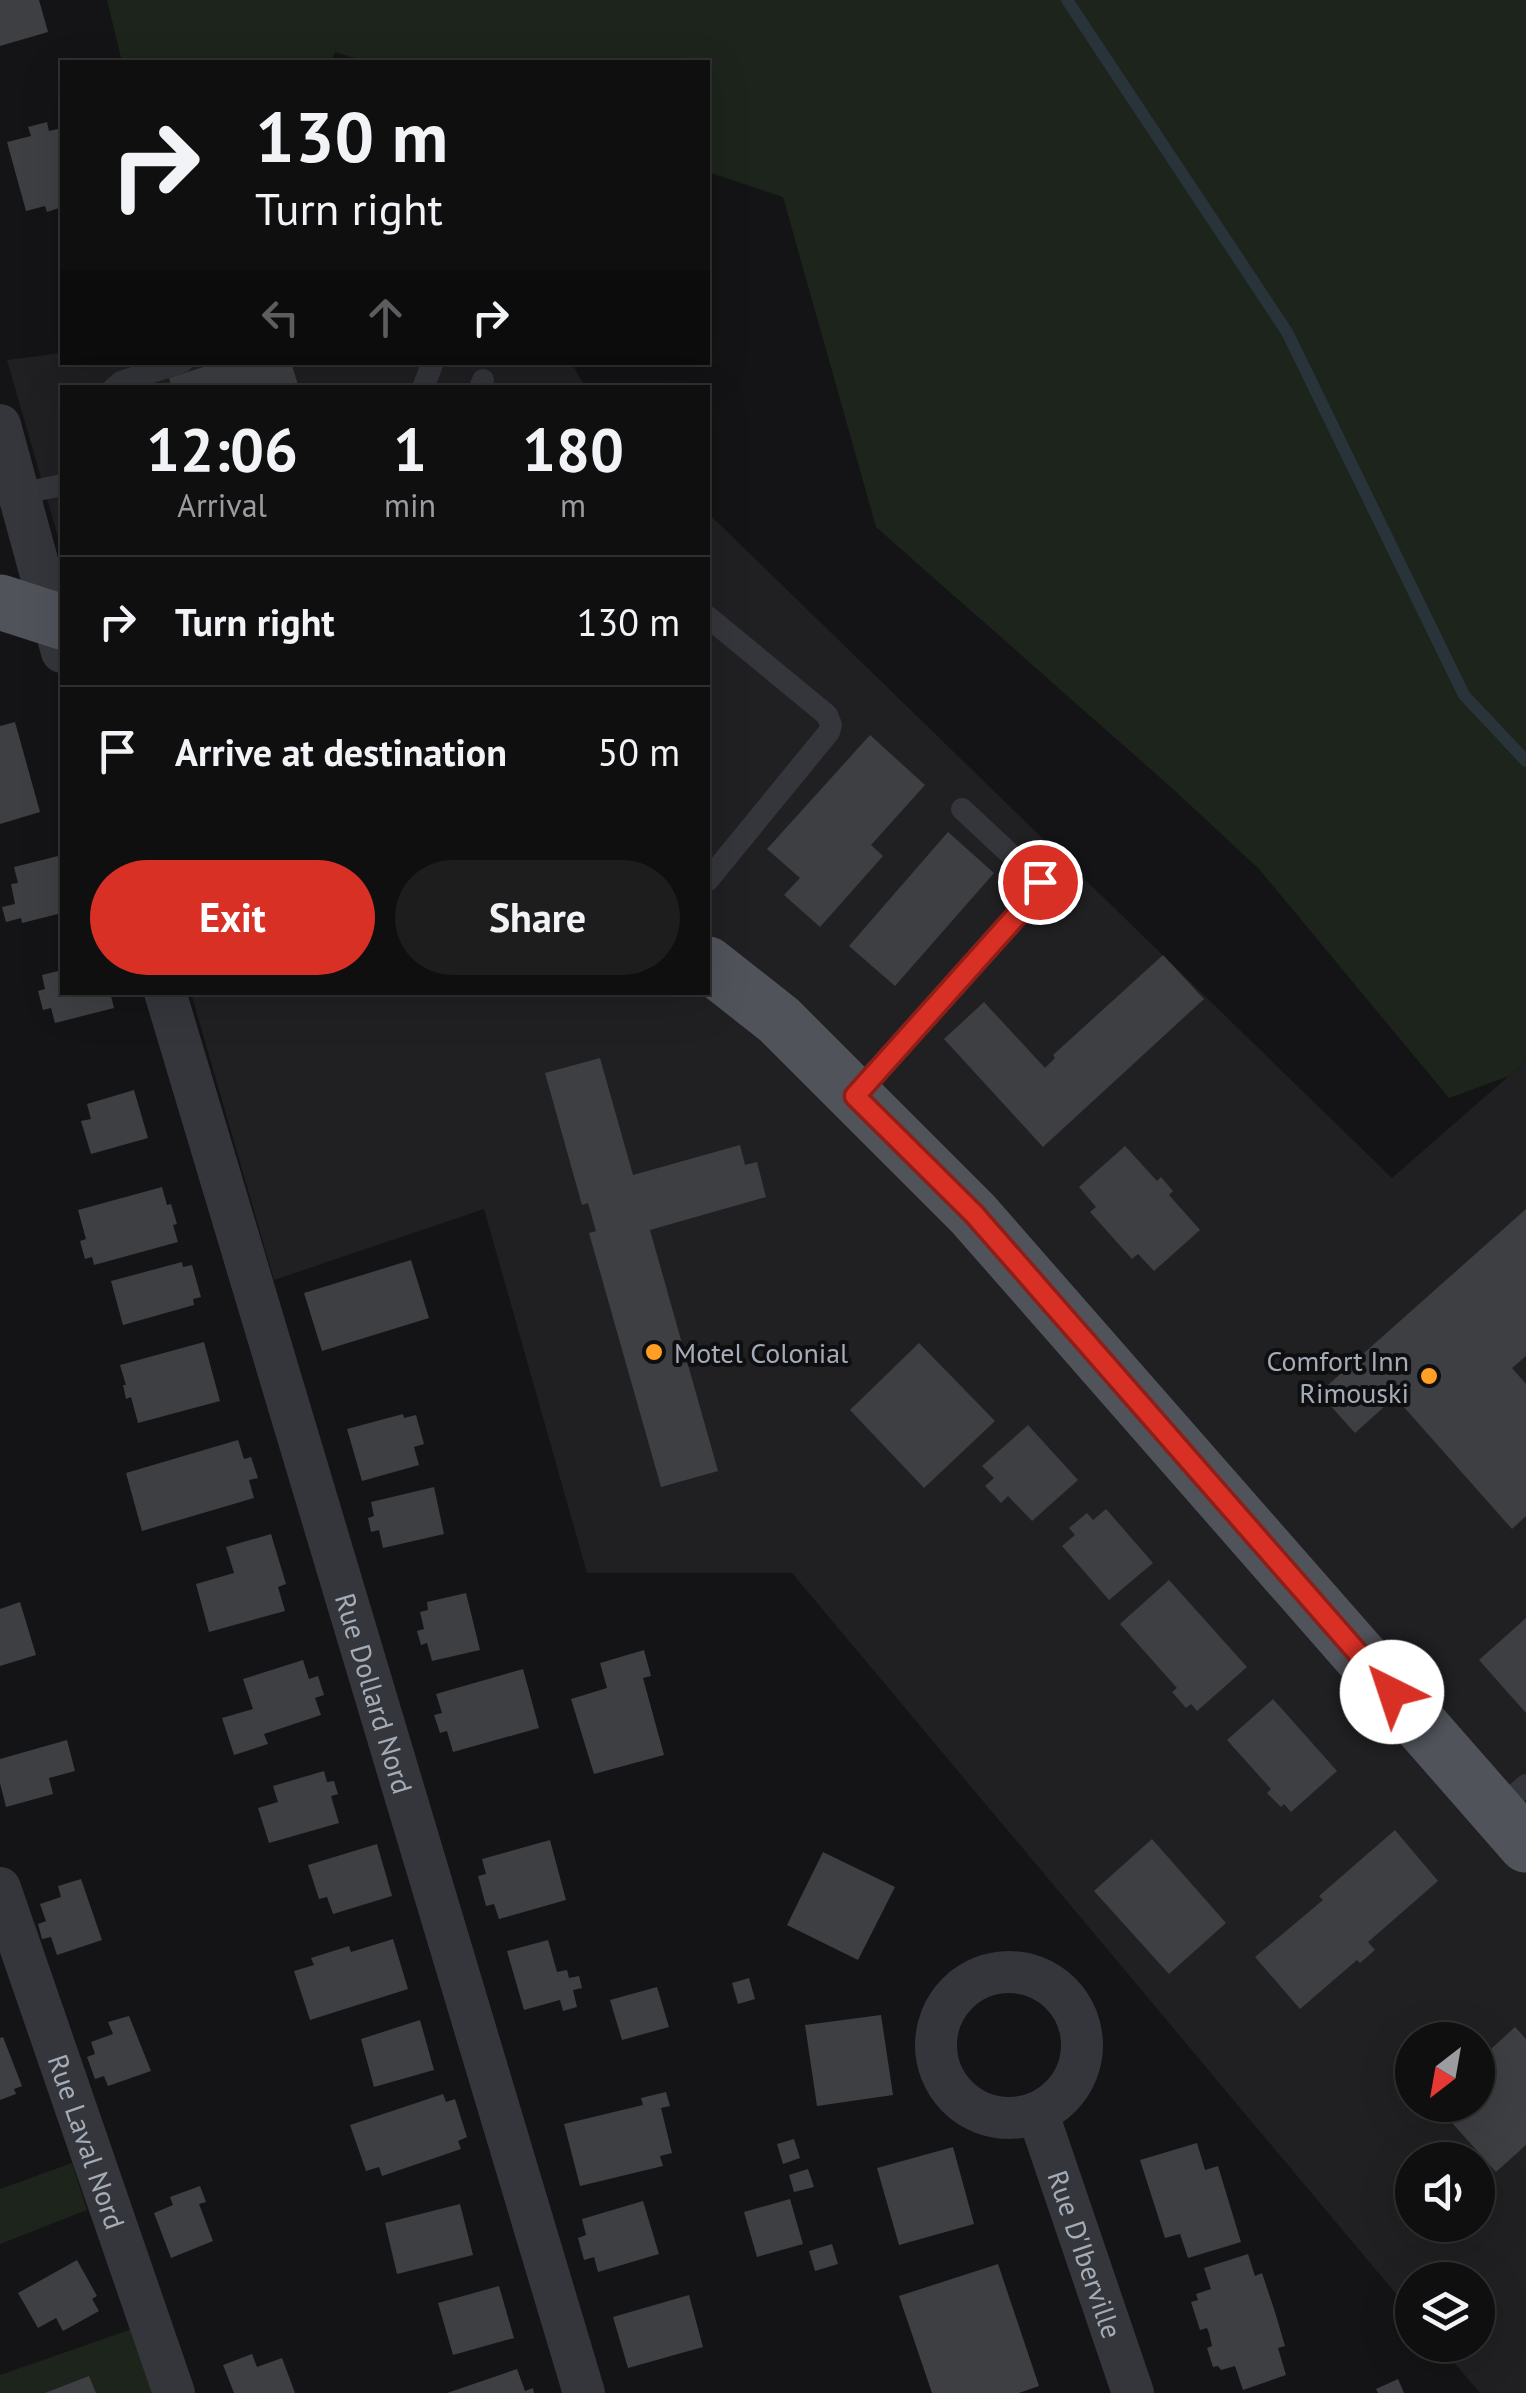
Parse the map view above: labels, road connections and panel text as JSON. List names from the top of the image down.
{
  "streets": {
    "street": ["Rue Dollard Nord", "Rue Laval Nord", "Rue D'Iberville"]
  },
  "places": ["Motel Colonial", "Comfort Inn Rimouski"],
  "north": "bottom left",
  "page": {
    "turn": ["130 m", "Turn right"],
    "eta": [
      "12:06",
      "Arrival",
      "1",
      "min",
      "180",
      "m"
    ],
    "list": [
      {
        "name": "Turn right",
        "value": "130 m"
      },
      {
        "name": "Arrive at destination",
        "value": "50 m"
      }
    ],
    "buttons": ["Exit", "Share"]
  }
}
